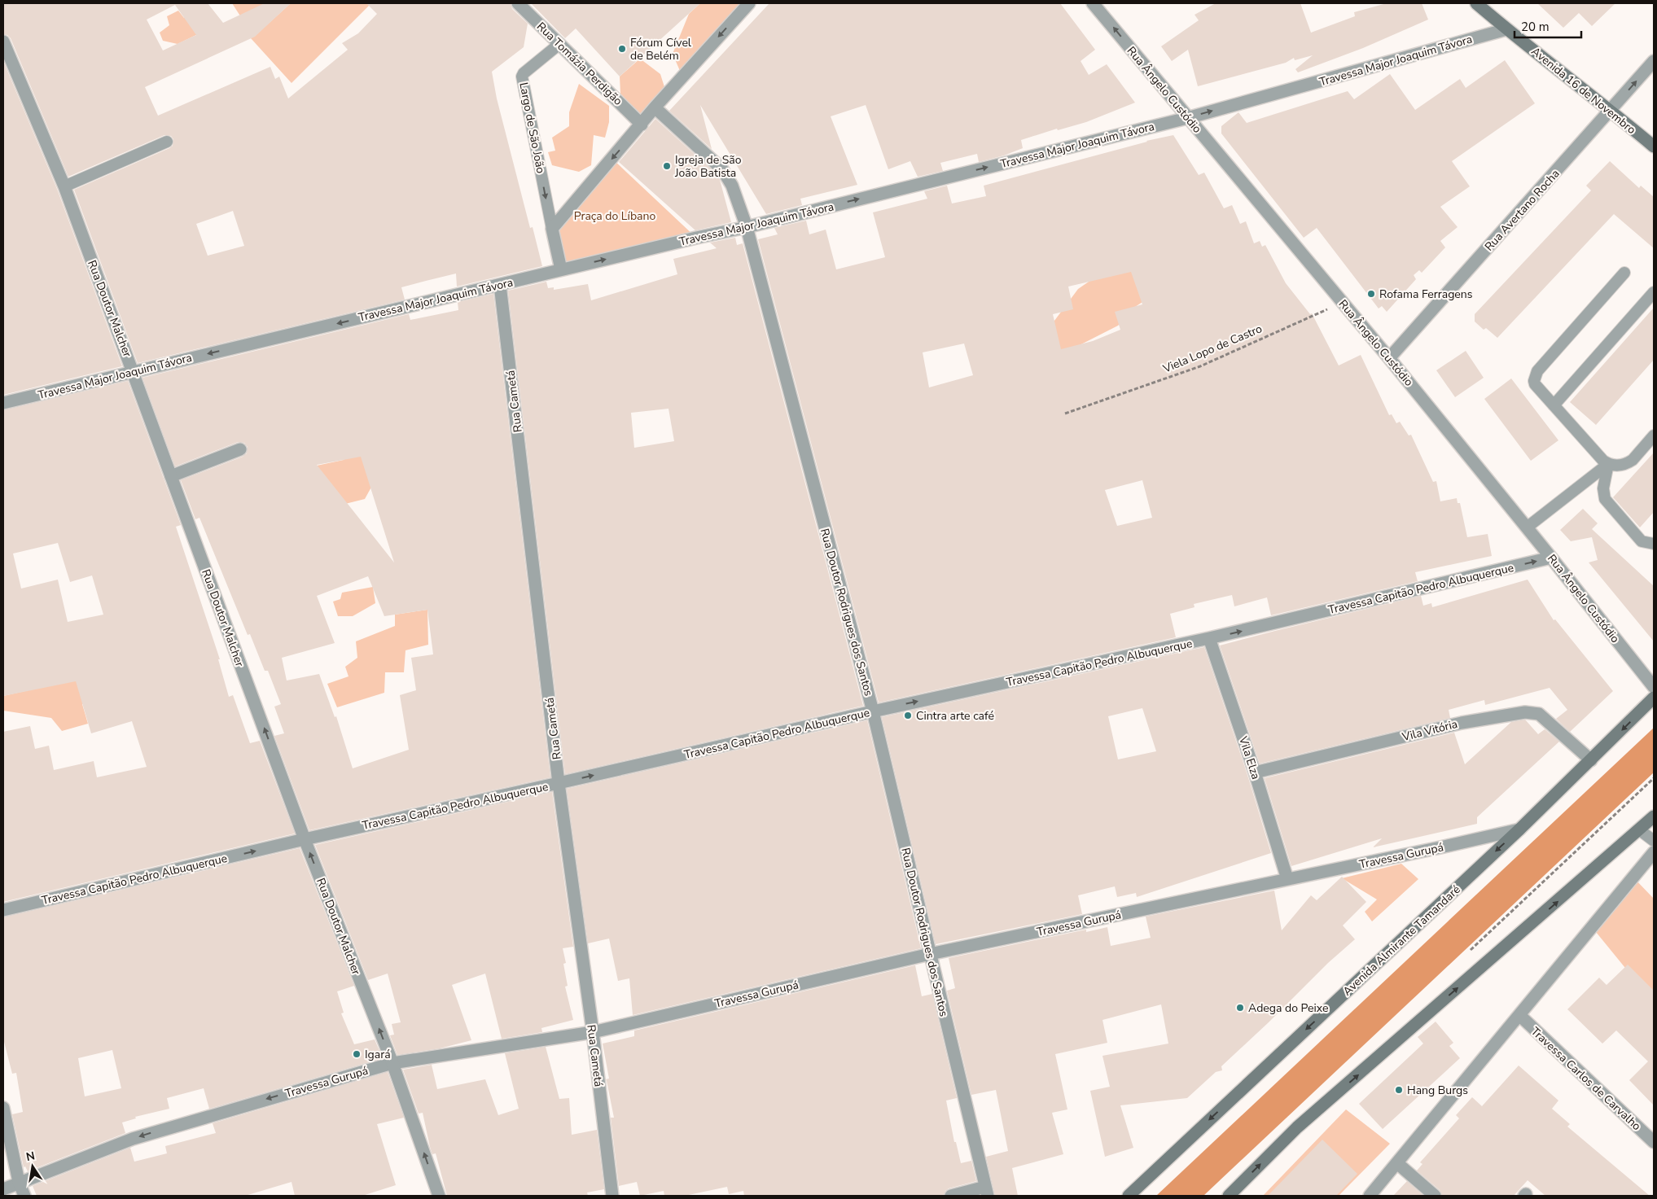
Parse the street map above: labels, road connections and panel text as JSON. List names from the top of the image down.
{
  "streets": {
    "main road": ["Avenida 16 de Novembro", "Avenida Almirante Tamandaré"],
    "street": [
      "Travessa Major Joaquim Távora",
      "Rua Tomázia Perdigão",
      "Rua Ângelo Custódio",
      "Largo de São João",
      "Rua Avertano Rocha",
      "Rua Doutor Malcher",
      "Rua Cametá",
      "Travessa Capitão Pedro Albuquerque",
      "Rua Doutor Rodrigues dos Santos",
      "Vila Vitória",
      "Vila Elza",
      "Travessa Gurupá",
      "Travessa Carlos de Carvalho"
    ],
    "path": ["Viela Lopo de Castro"]
  },
  "crossings": [
    ["Travessa Major Joaquim Távora", "Rua Ângelo Custódio"],
    ["Travessa Major Joaquim Távora", "Avenida 16 de Novembro"],
    ["Travessa Major Joaquim Távora", "Largo de São João"],
    ["Travessa Major Joaquim Távora", "Rua Doutor Malcher"],
    ["Travessa Major Joaquim Távora", "Rua Cametá"],
    ["Travessa Major Joaquim Távora", "Rua Doutor Rodrigues dos Santos"],
    ["Rua Tomázia Perdigão", "Largo de São João"],
    ["Rua Ângelo Custódio", "Rua Avertano Rocha"],
    ["Rua Ângelo Custódio", "Viela Lopo de Castro"],
    ["Rua Ângelo Custódio", "Travessa Capitão Pedro Albuquerque"],
    ["Avenida 16 de Novembro", "Rua Avertano Rocha"],
    ["Rua Doutor Malcher", "Travessa Capitão Pedro Albuquerque"],
    ["Rua Doutor Malcher", "Travessa Gurupá"],
    ["Rua Cametá", "Travessa Capitão Pedro Albuquerque"],
    ["Rua Cametá", "Travessa Gurupá"],
    ["Travessa Capitão Pedro Albuquerque", "Rua Doutor Rodrigues dos Santos"],
    ["Travessa Capitão Pedro Albuquerque", "Vila Elza"],
    ["Rua Doutor Rodrigues dos Santos", "Travessa Gurupá"],
    ["Vila Vitória", "Vila Elza"],
    ["Vila Vitória", "Avenida Almirante Tamandaré"],
    ["Vila Elza", "Travessa Gurupá"],
    ["Travessa Gurupá", "Avenida Almirante Tamandaré"]
  ],
  "one_way": ["Largo de São João", "Rua Doutor Malcher", "Travessa Capitão Pedro Albuquerque"],
  "parks": ["Praça do Líbano"],
  "places": [
    "Fórum Cível de Belém",
    "Igreja de São João Batista",
    "Rofama Ferragens",
    "Cintra arte café",
    "Adega do Peixe",
    "Igará",
    "Hang Burgs"
  ],
  "scale_bar": "20 m",
  "north": "top"
}
